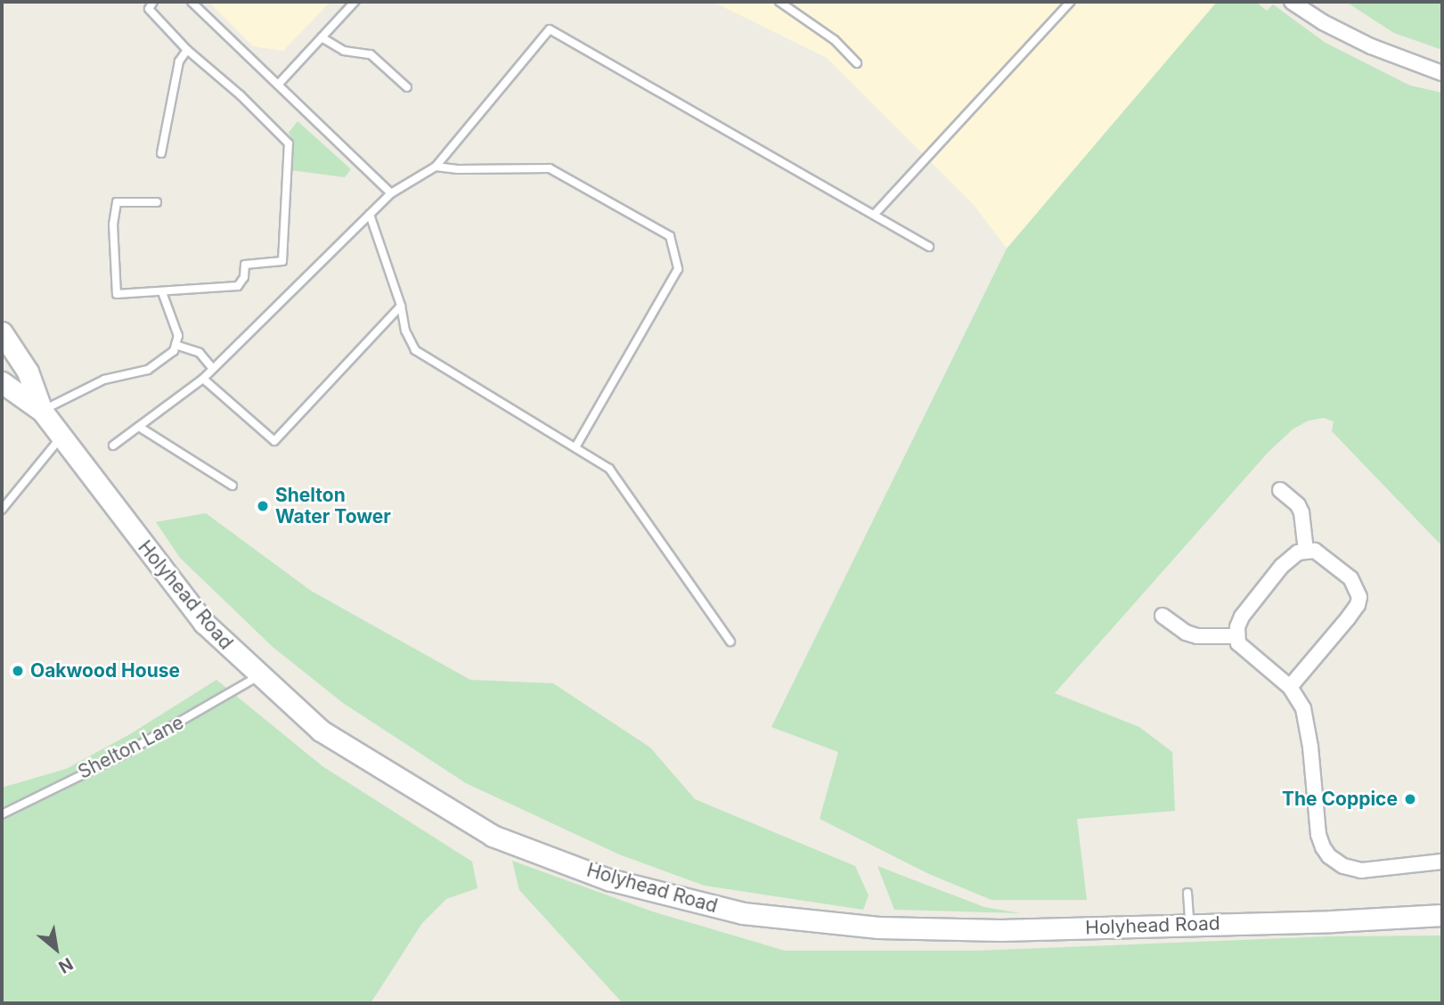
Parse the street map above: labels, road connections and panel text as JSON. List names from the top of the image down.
{
  "streets": {
    "main road": ["Holyhead Road"],
    "lane": ["Shelton Lane"]
  },
  "crossings": [
    ["Holyhead Road", "Shelton Lane"]
  ],
  "places": ["Shelton Water Tower", "Oakwood House", "The Coppice"],
  "north": "bottom right"
}
